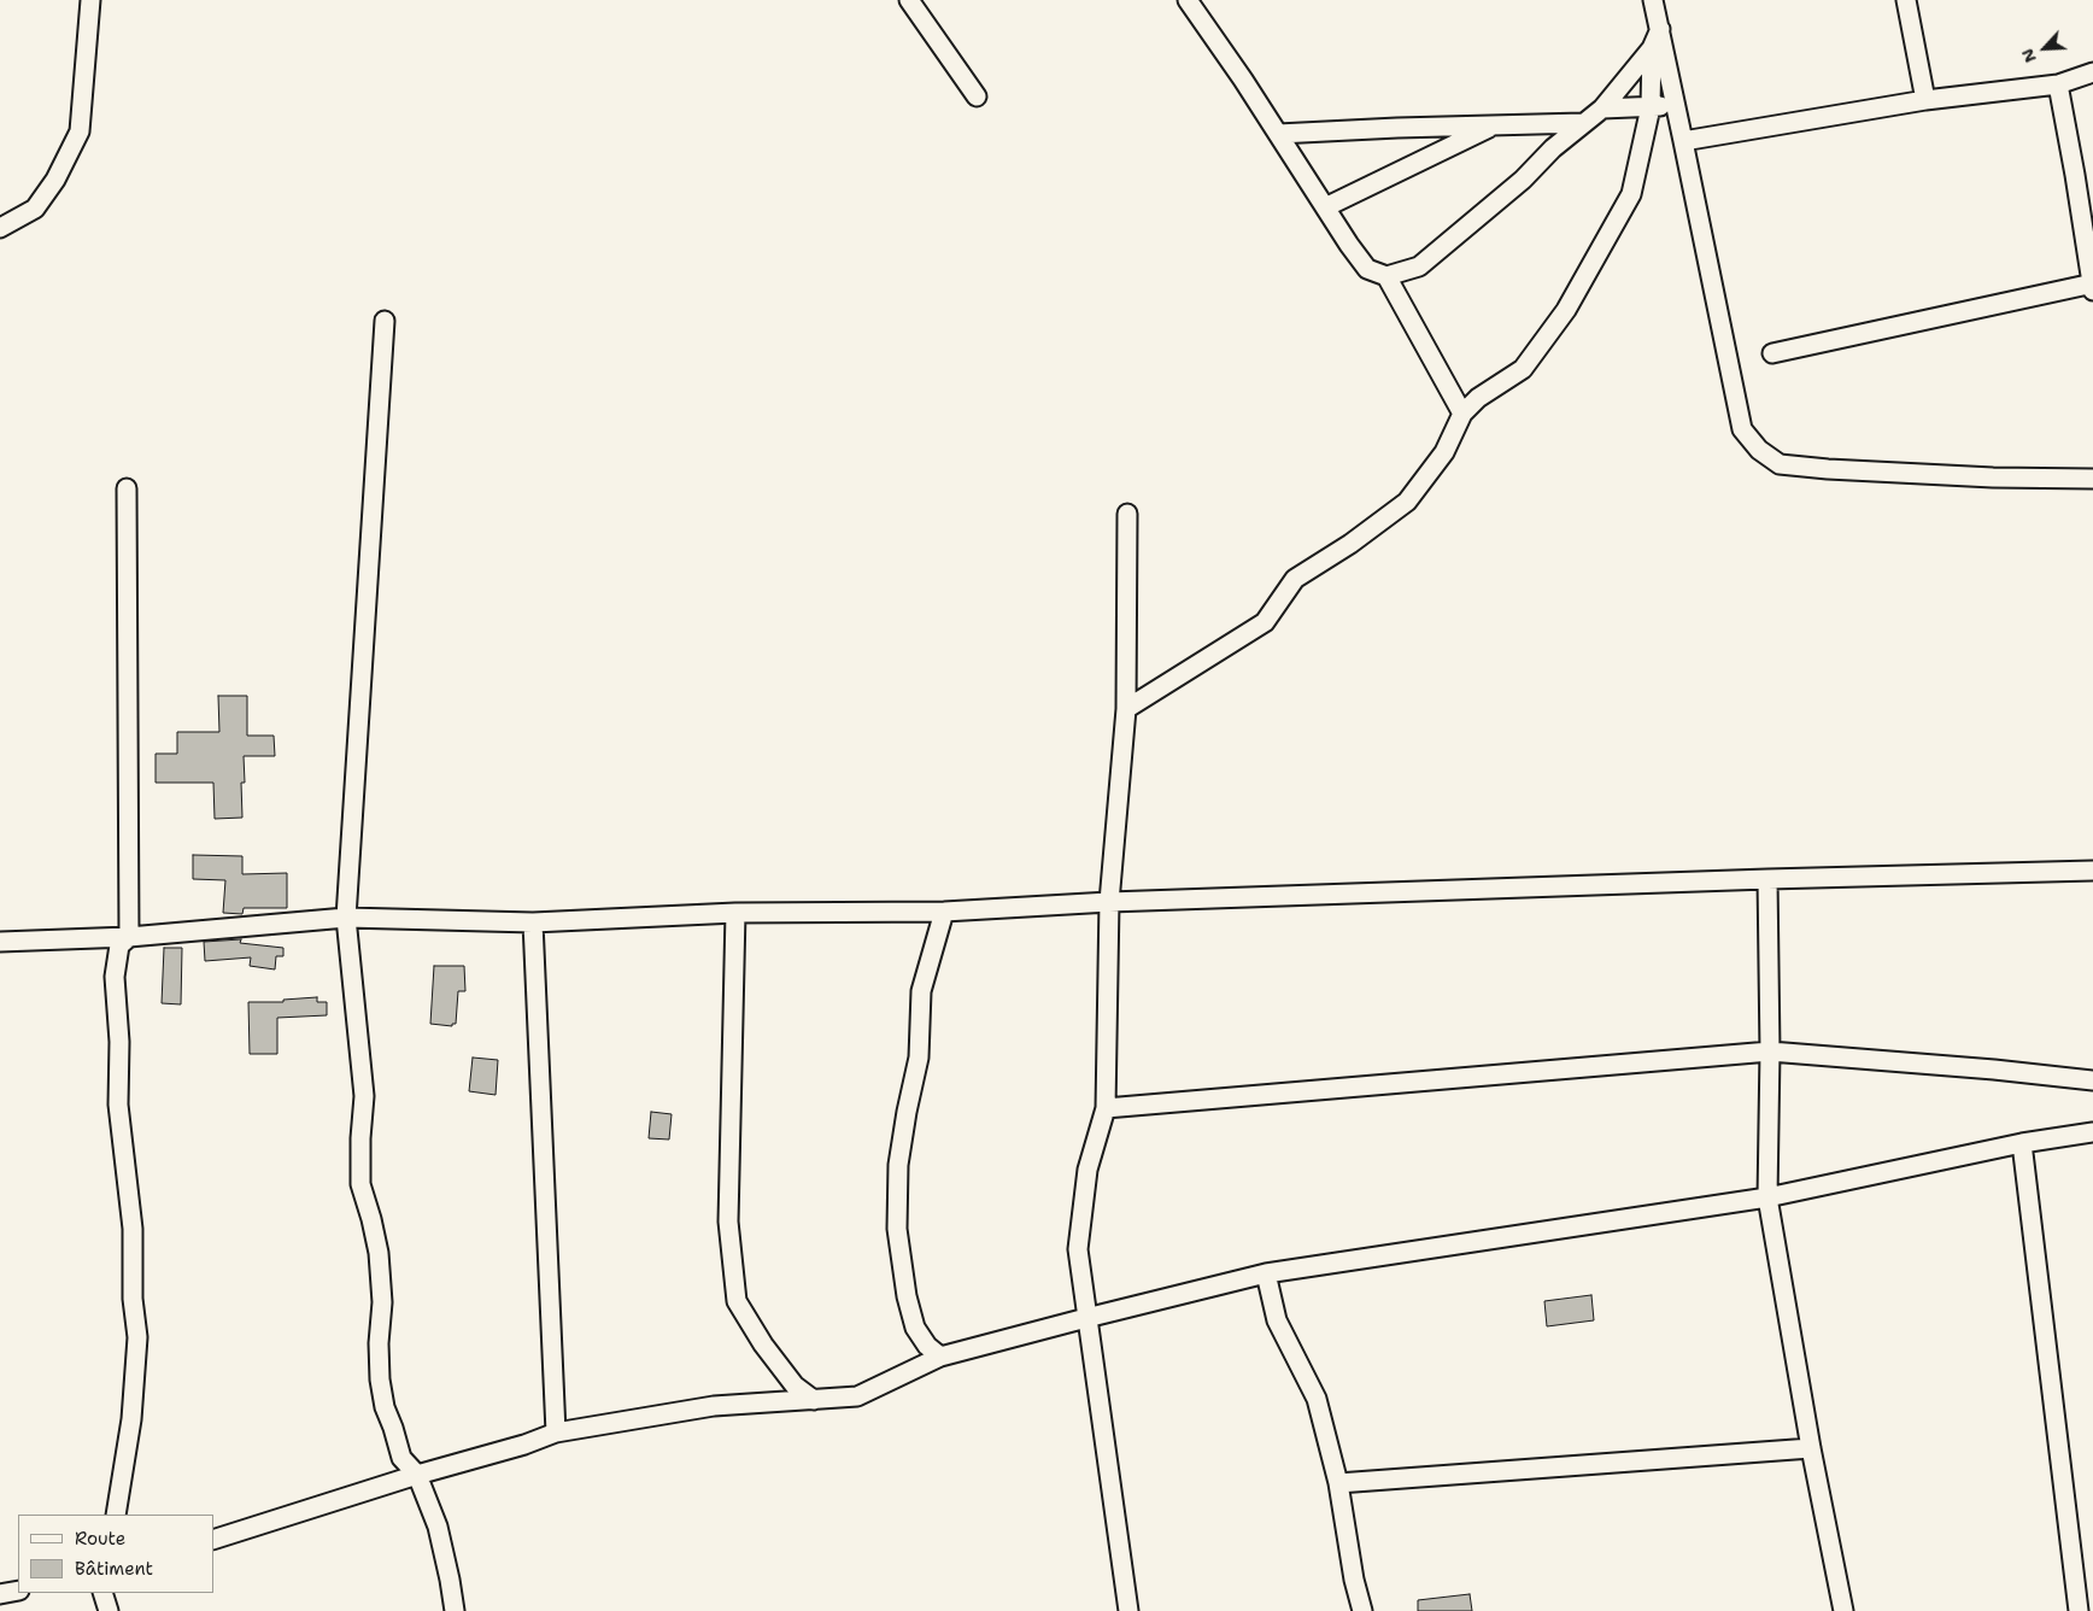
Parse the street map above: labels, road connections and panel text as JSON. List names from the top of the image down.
{
  "legend": ["Route", "Bâtiment"],
  "north": "bottom left"
}
